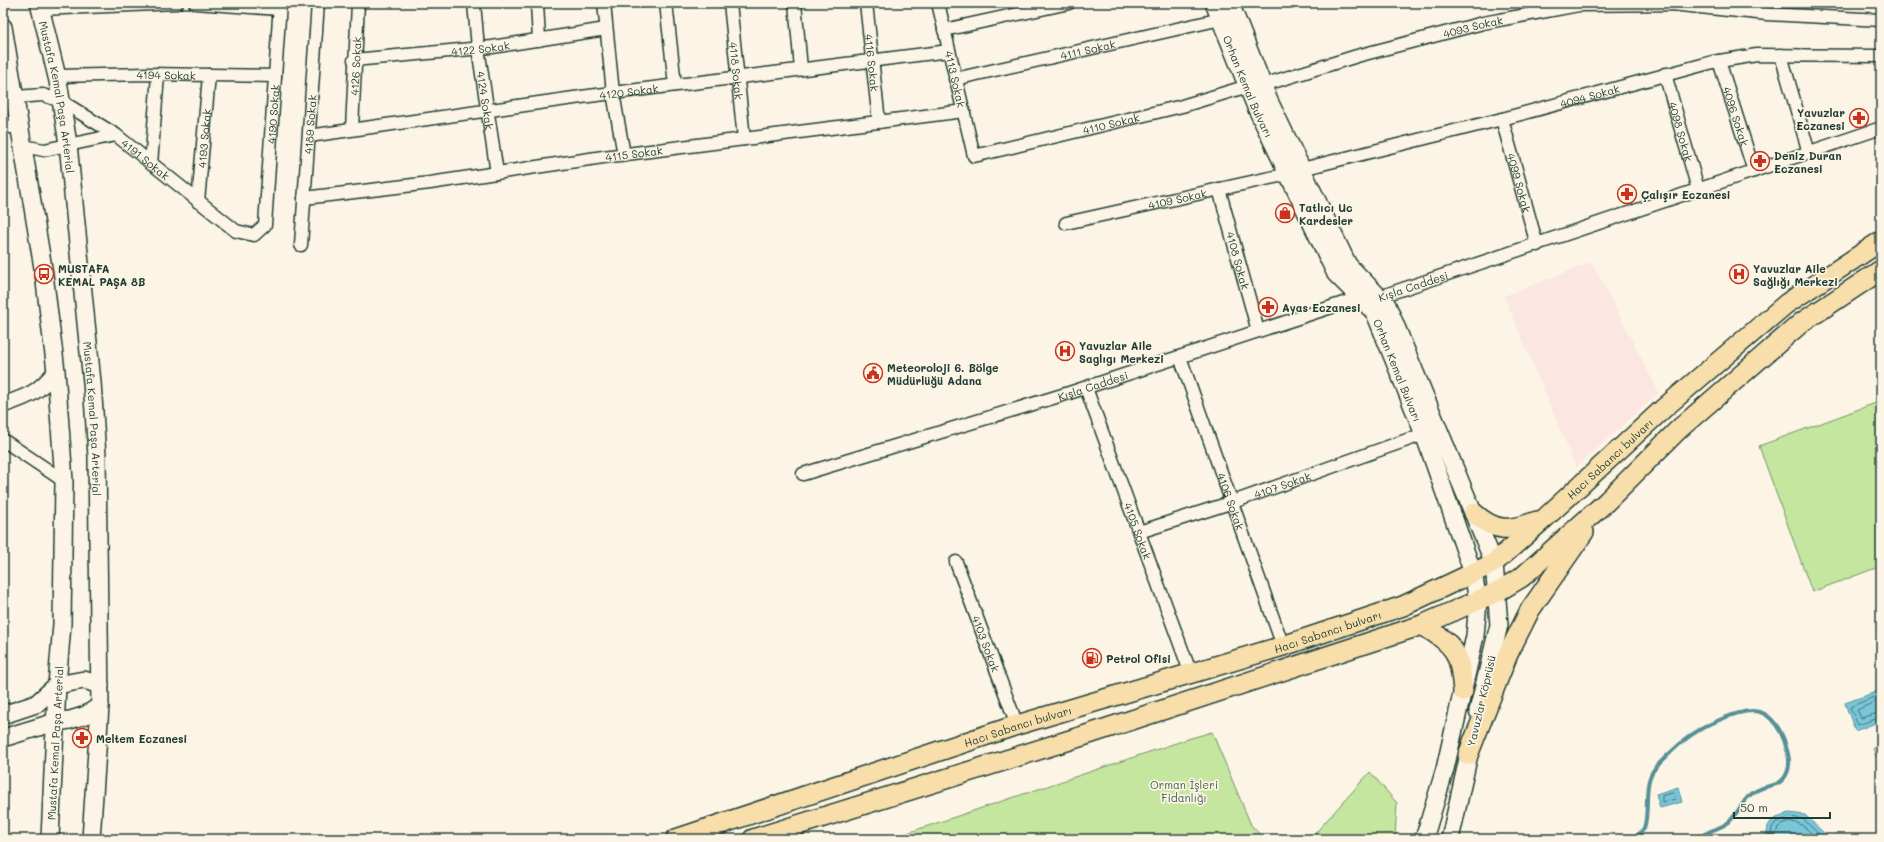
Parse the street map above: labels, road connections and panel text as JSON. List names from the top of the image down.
{
  "streets": {
    "main road": [
      "Orhan Kemal Bulvarı",
      "Mustafa Kemal Paşa Arterial",
      "Hacı Sabancı bulvarı",
      "Yavuzlar Köprüsü"
    ],
    "street": [
      "4093 Sokak",
      "4122 Sokak",
      "4111 Sokak",
      "4116 Sokak",
      "4126 Sokak",
      "4118 Sokak",
      "4194 Sokak",
      "4113 Sokak",
      "4120 Sokak",
      "4094 Sokak",
      "4124 Sokak",
      "4190 Sokak",
      "4096 Sokak",
      "4110 Sokak",
      "4189 Sokak",
      "4098 Sokak",
      "4193 Sokak",
      "4115 Sokak",
      "4191 Sokak",
      "4099 Sokak",
      "4109 Sokak",
      "4108 Sokak",
      "Kışla Caddesi",
      "4107 Sokak",
      "4106 Sokak",
      "4105 Sokak",
      "4103 Sokak"
    ]
  },
  "crossings": [
    ["4093 Sokak", "Orhan Kemal Bulvarı"],
    ["4093 Sokak", "4110 Sokak"],
    ["4122 Sokak", "4126 Sokak"],
    ["4122 Sokak", "4124 Sokak"],
    ["4111 Sokak", "4113 Sokak"],
    ["4111 Sokak", "Orhan Kemal Bulvarı"],
    ["4116 Sokak", "4120 Sokak"],
    ["4116 Sokak", "4115 Sokak"],
    ["4126 Sokak", "4120 Sokak"],
    ["4118 Sokak", "4120 Sokak"],
    ["4118 Sokak", "4115 Sokak"],
    ["4194 Sokak", "Mustafa Kemal Paşa Arterial"],
    ["4194 Sokak", "4190 Sokak"],
    ["4194 Sokak", "4193 Sokak"],
    ["4113 Sokak", "4120 Sokak"],
    ["4113 Sokak", "4110 Sokak"],
    ["4113 Sokak", "4115 Sokak"],
    ["Orhan Kemal Bulvarı", "4094 Sokak"],
    ["Orhan Kemal Bulvarı", "4110 Sokak"],
    ["Orhan Kemal Bulvarı", "4109 Sokak"],
    ["Orhan Kemal Bulvarı", "Kışla Caddesi"],
    ["Orhan Kemal Bulvarı", "Hacı Sabancı bulvarı"],
    ["Orhan Kemal Bulvarı", "4107 Sokak"],
    ["Orhan Kemal Bulvarı", "Yavuzlar Köprüsü"],
    ["4120 Sokak", "4124 Sokak"],
    ["4120 Sokak", "4189 Sokak"],
    ["4094 Sokak", "4096 Sokak"],
    ["4094 Sokak", "4098 Sokak"],
    ["4094 Sokak", "4099 Sokak"],
    ["4094 Sokak", "4109 Sokak"],
    ["Mustafa Kemal Paşa Arterial", "4191 Sokak"],
    ["4124 Sokak", "4115 Sokak"],
    ["4190 Sokak", "4191 Sokak"],
    ["4096 Sokak", "Kışla Caddesi"],
    ["4189 Sokak", "4115 Sokak"],
    ["4098 Sokak", "Kışla Caddesi"],
    ["4193 Sokak", "4191 Sokak"],
    ["4099 Sokak", "Kışla Caddesi"],
    ["4109 Sokak", "4108 Sokak"],
    ["4108 Sokak", "Kışla Caddesi"],
    ["Kışla Caddesi", "4106 Sokak"],
    ["Kışla Caddesi", "4105 Sokak"],
    ["Hacı Sabancı bulvarı", "4106 Sokak"],
    ["Hacı Sabancı bulvarı", "4105 Sokak"],
    ["Hacı Sabancı bulvarı", "4103 Sokak"],
    ["Hacı Sabancı bulvarı", "Yavuzlar Köprüsü"],
    ["4107 Sokak", "4106 Sokak"],
    ["4107 Sokak", "4105 Sokak"]
  ],
  "parks": ["Orman İşleri Fidanlığı"],
  "places": {
    "pharmacy": [
      "Yavuzlar Eczanesi",
      "Deniz Duran Eczanesi",
      "Çalışır Eczanesi",
      "Ayas Eczanesi",
      "Meltem Eczanesi"
    ],
    "shop": ["Tatlıcı Uc Kardesler"],
    "bus stop": ["MUSTAFA KEMAL PAŞA 8B"],
    "hospital": ["Yavuzlar Aile Sağlığı Merkezi", "Yavuzlar Aile Saglıgı Merkezi"],
    "public building": ["Meteoroloji 6. Bölge Müdürlüğü Adana"],
    "fuel station": ["Petrol Ofisi"]
  },
  "scale_bar": "50 m"
}
